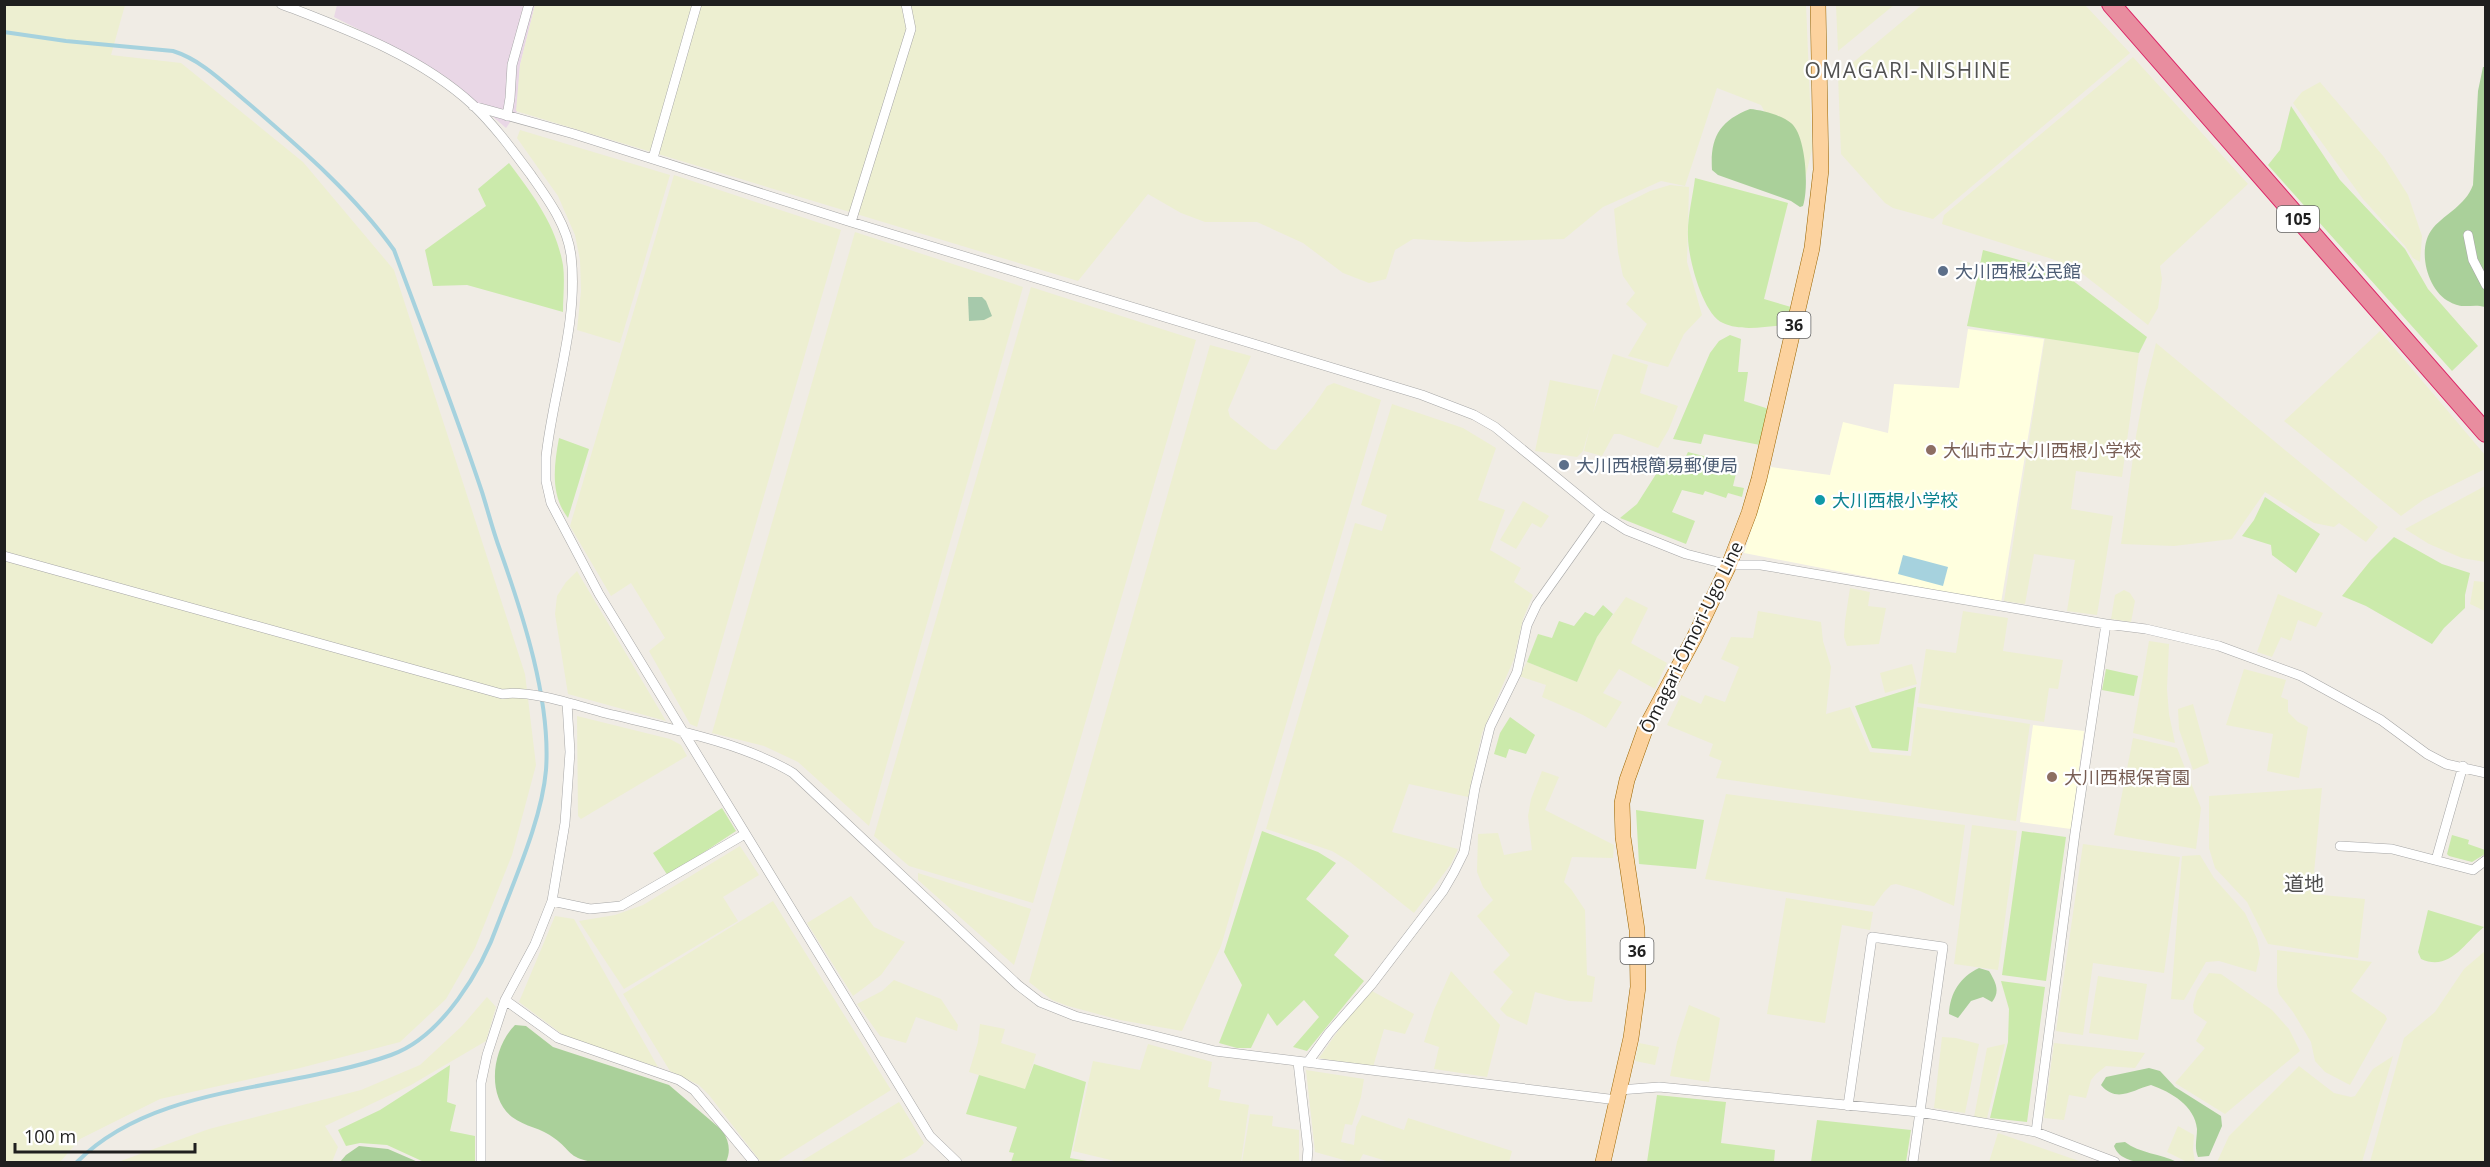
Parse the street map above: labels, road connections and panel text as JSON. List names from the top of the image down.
{
  "streets": {
    "highway": ["105"],
    "main road": ["36", "Ōmagari-Ōmori-Ugo Line"]
  },
  "districts": ["OMAGARI-NISHINE", "道地"],
  "places": [
    "大川西根公民館",
    "大仙市立大川西根小学校",
    "大川西根簡易郵便局",
    "大川西根小学校",
    "大川西根保育園"
  ],
  "scale_bar": "100 m"
}
